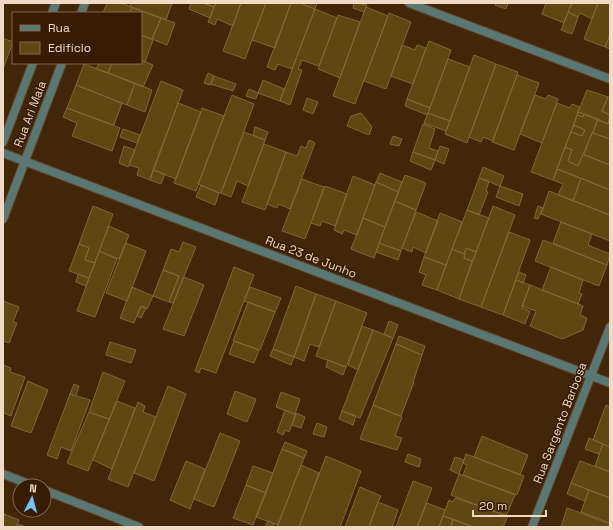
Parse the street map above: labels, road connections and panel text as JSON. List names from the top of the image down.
{
  "streets": {
    "street": ["Rua Ari Maia", "Rua 23 de Junho", "Rua Sargento Barbosa"]
  },
  "crossings": [
    ["Rua Ari Maia", "Rua 23 de Junho"],
    ["Rua 23 de Junho", "Rua Sargento Barbosa"]
  ],
  "legend": ["Rua", "Edifício"],
  "scale_bar": "20 m",
  "north": "top"
}
